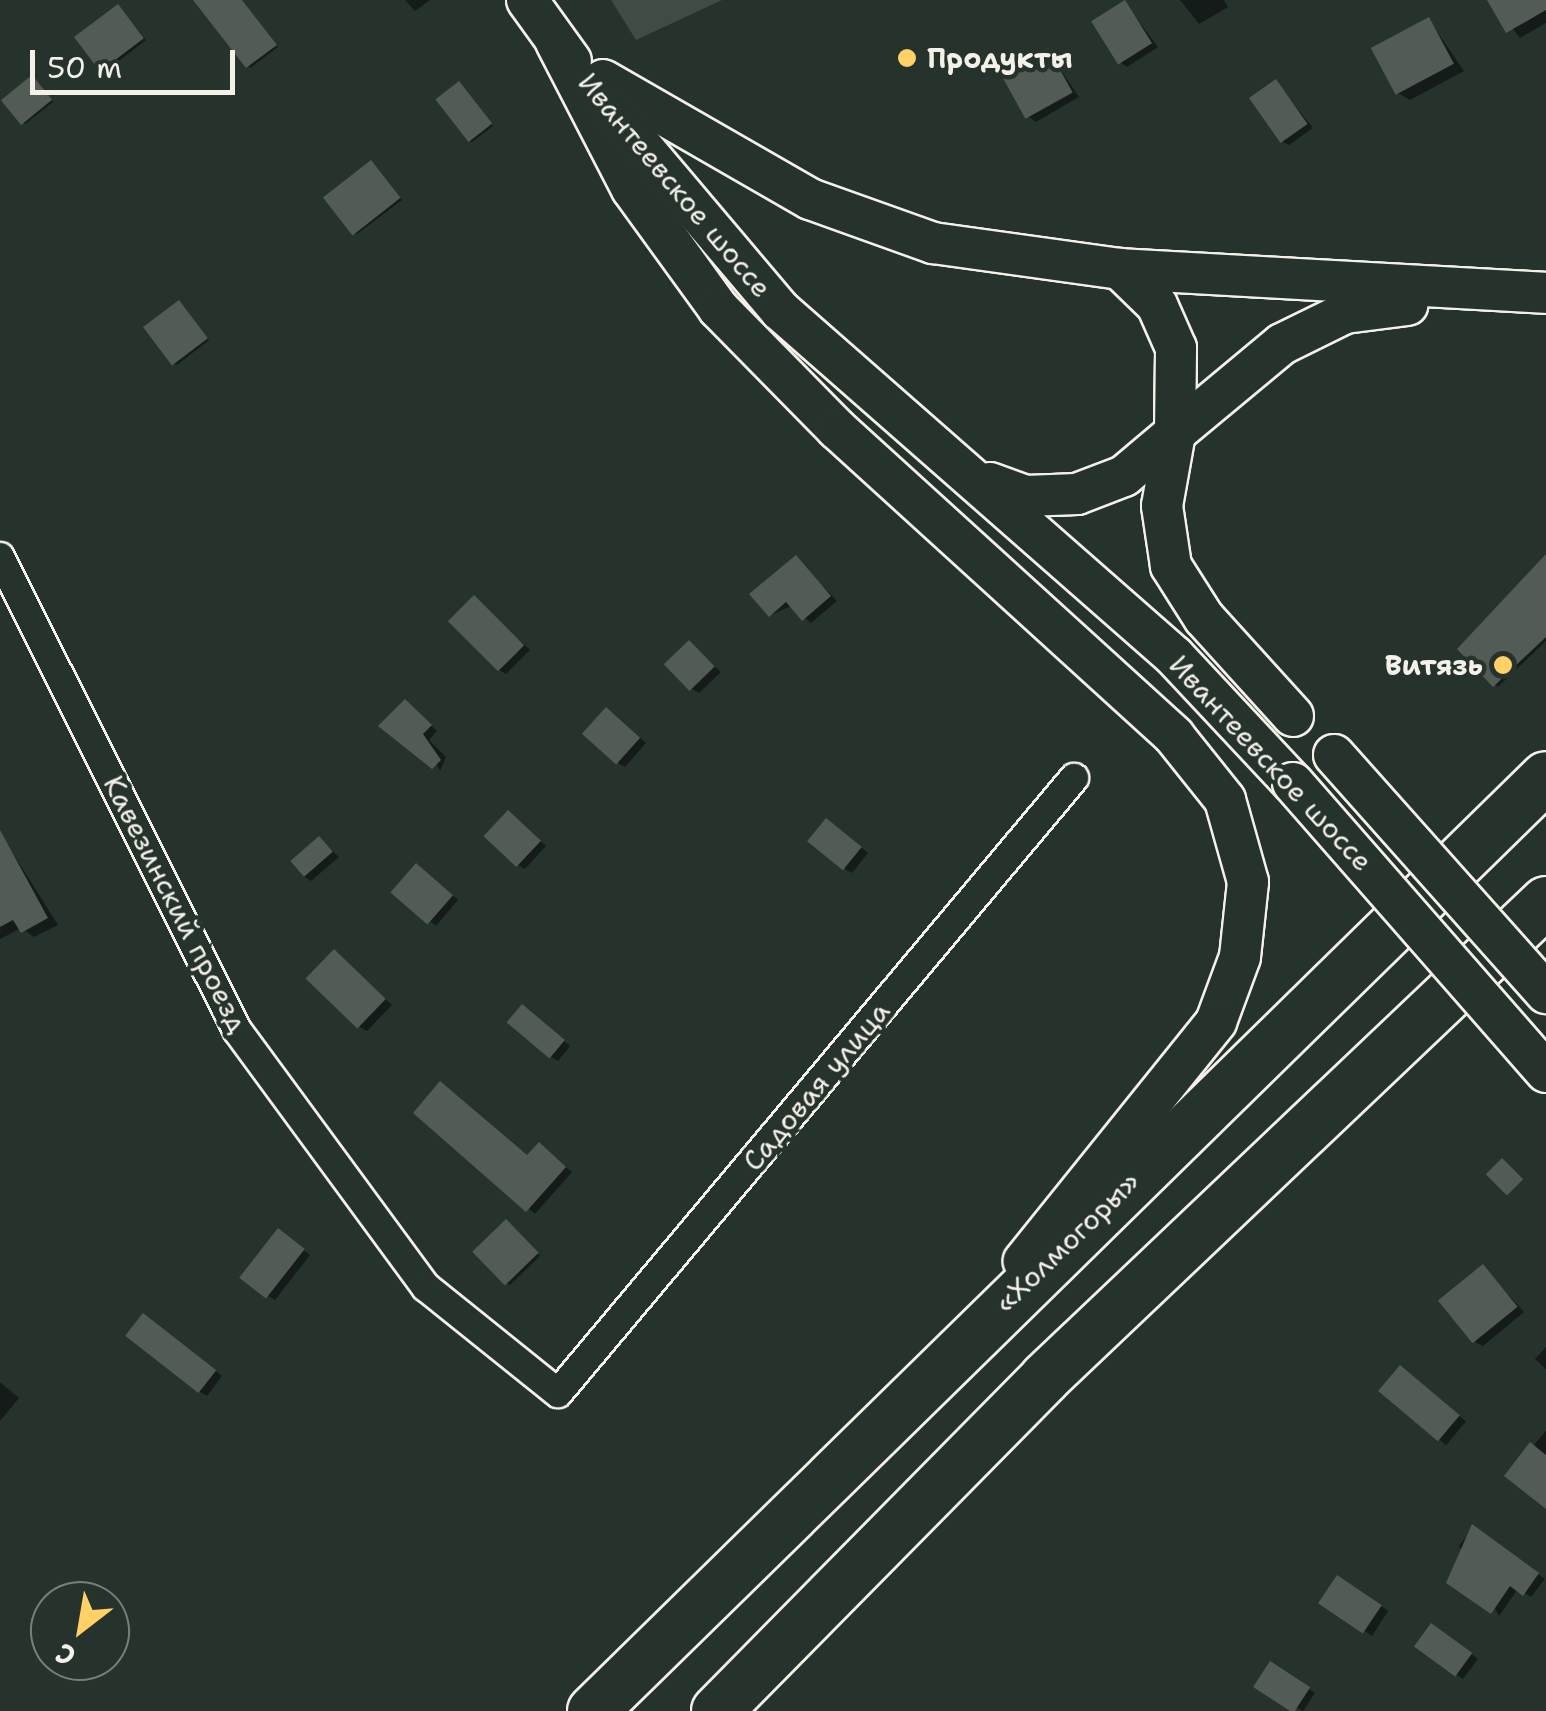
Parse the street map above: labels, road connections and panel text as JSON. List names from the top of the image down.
{
  "streets": {
    "highway": ["«Холмогоры»"],
    "main road": ["Ивантеевское шоссе"],
    "street": ["Кавезинский проезд", "Садовая улица"]
  },
  "crossings": [
    ["Кавезинский проезд", "Садовая улица"]
  ],
  "places": ["Продукты", "Витязь"],
  "scale_bar": "50 m",
  "north": "bottom left"
}
